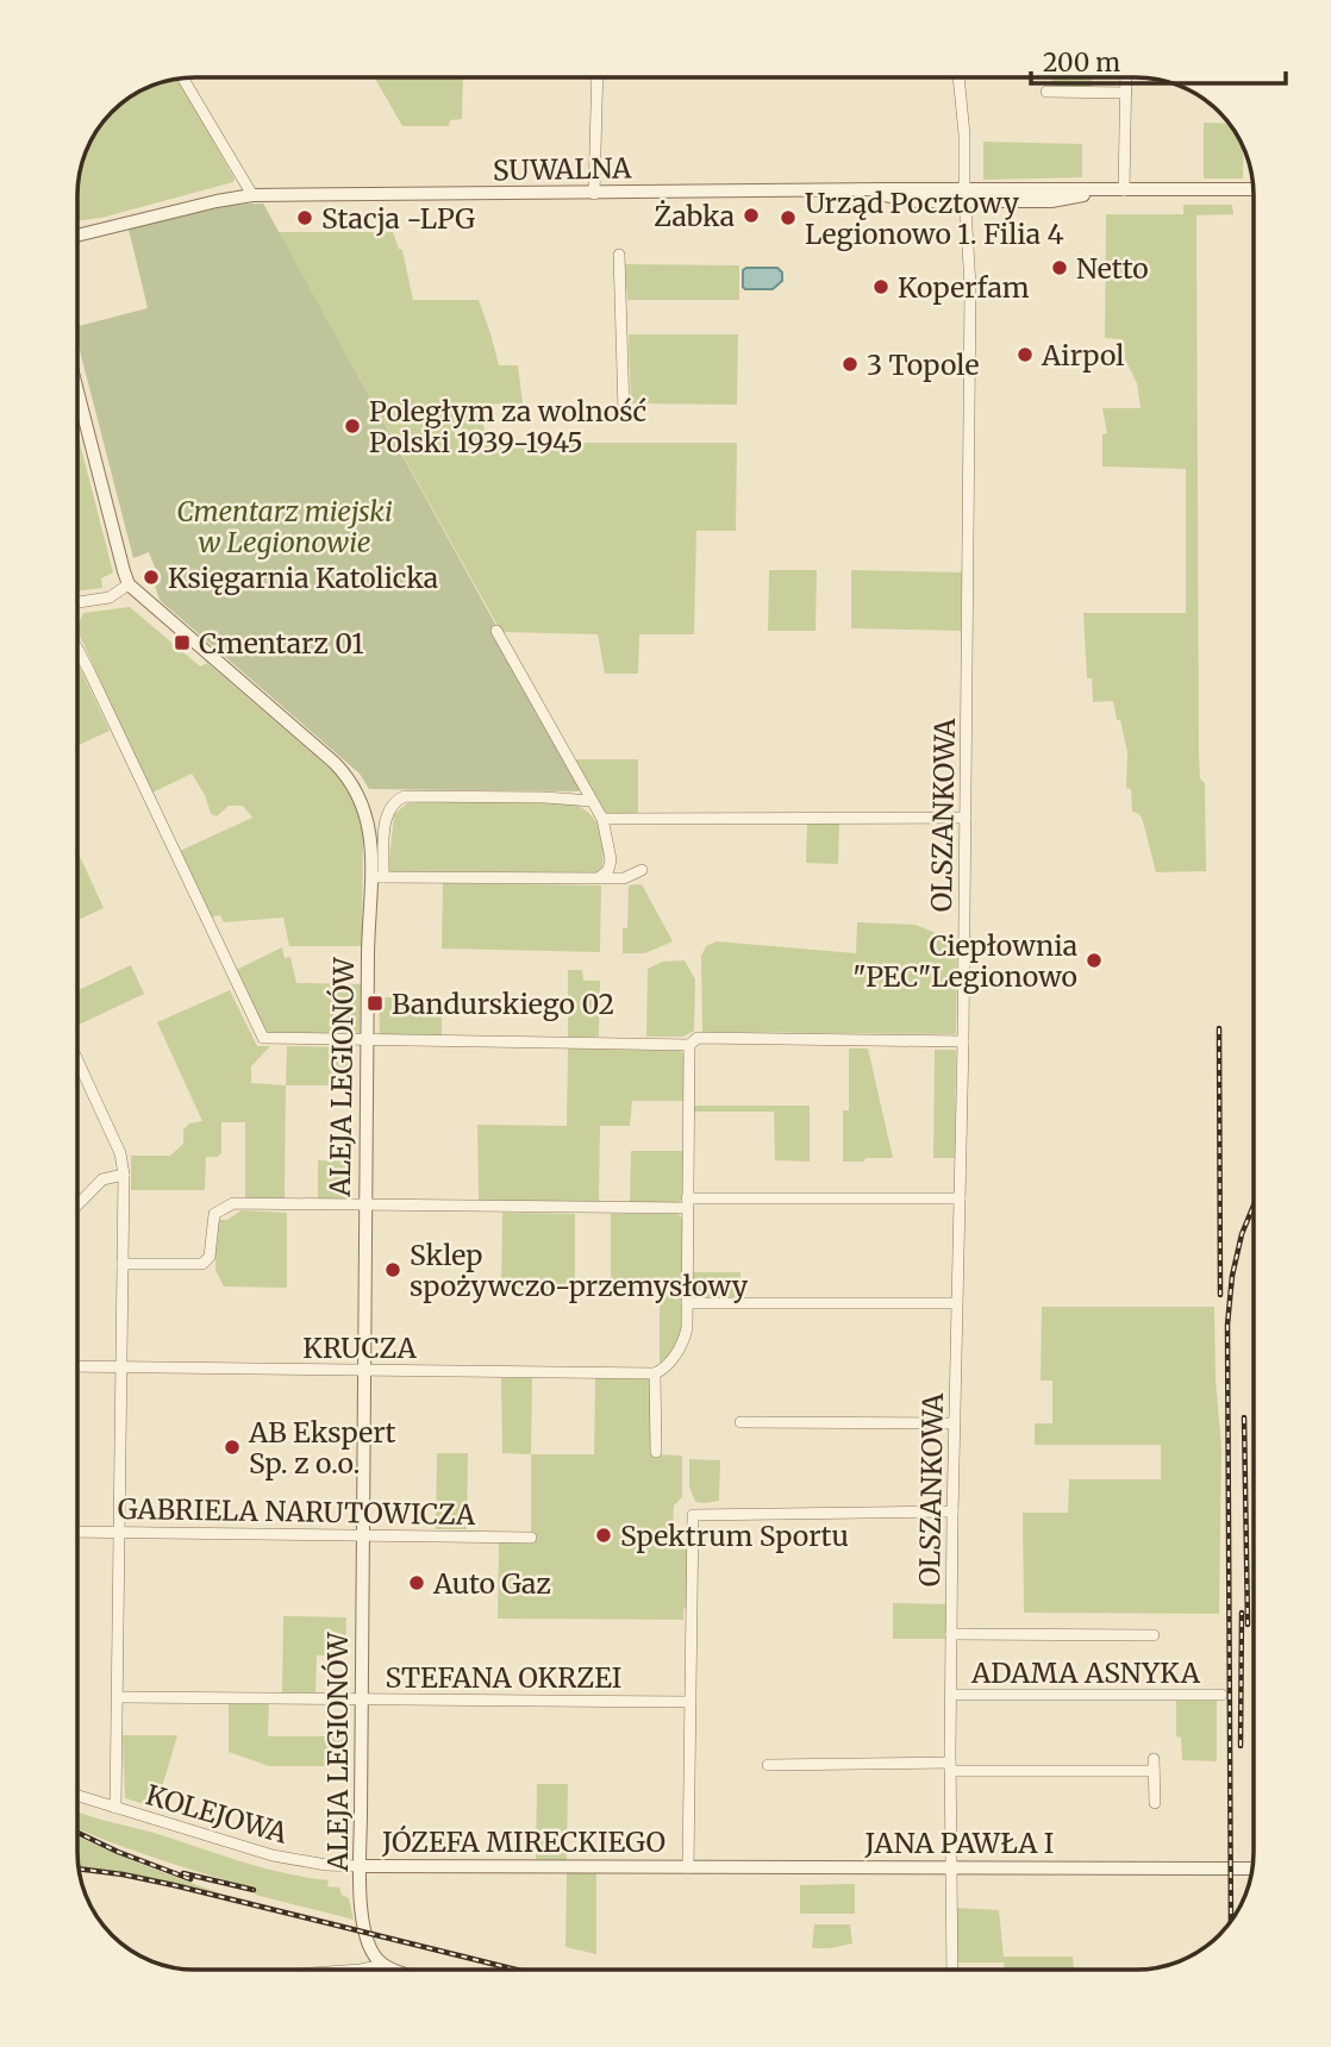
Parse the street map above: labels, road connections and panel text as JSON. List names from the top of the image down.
{
  "streets": {
    "street": [
      "SUWALNA",
      "OLSZANKOWA",
      "ALEJA LEGIONÓW",
      "KRUCZA",
      "GABRIELA NARUTOWICZA",
      "ADAMA ASNYKA",
      "STEFANA OKRZEI",
      "KOLEJOWA",
      "JÓZEFA MIRECKIEGO",
      "JANA PAWŁA I"
    ]
  },
  "crossings": [
    ["SUWALNA", "OLSZANKOWA"],
    ["OLSZANKOWA", "ADAMA ASNYKA"],
    ["OLSZANKOWA", "JANA PAWŁA I"],
    ["ALEJA LEGIONÓW", "KRUCZA"],
    ["ALEJA LEGIONÓW", "GABRIELA NARUTOWICZA"],
    ["ALEJA LEGIONÓW", "STEFANA OKRZEI"],
    ["ALEJA LEGIONÓW", "KOLEJOWA"],
    ["ALEJA LEGIONÓW", "JÓZEFA MIRECKIEGO"],
    ["KOLEJOWA", "JÓZEFA MIRECKIEGO"],
    ["JÓZEFA MIRECKIEGO", "JANA PAWŁA I"]
  ],
  "parks": ["Cmentarz miejski w Legionowie"],
  "places": {
    "other": [
      "Żabka",
      "Stacja -LPG",
      "Urząd Pocztowy Legionowo 1. Filia 4",
      "Netto",
      "Koperfam",
      "Airpol",
      "3 Topole",
      "Poległym za wolność Polski 1939-1945",
      "Księgarnia Katolicka",
      "Ciepłownia \"PEC\"Legionowo",
      "Sklep spożywczo-przemysłowy",
      "AB Ekspert Sp. z o.o.",
      "Spektrum Sportu",
      "Auto Gaz"
    ],
    "transit": ["Cmentarz 01", "Bandurskiego 02"]
  },
  "scale_bar": "200 m"
}
